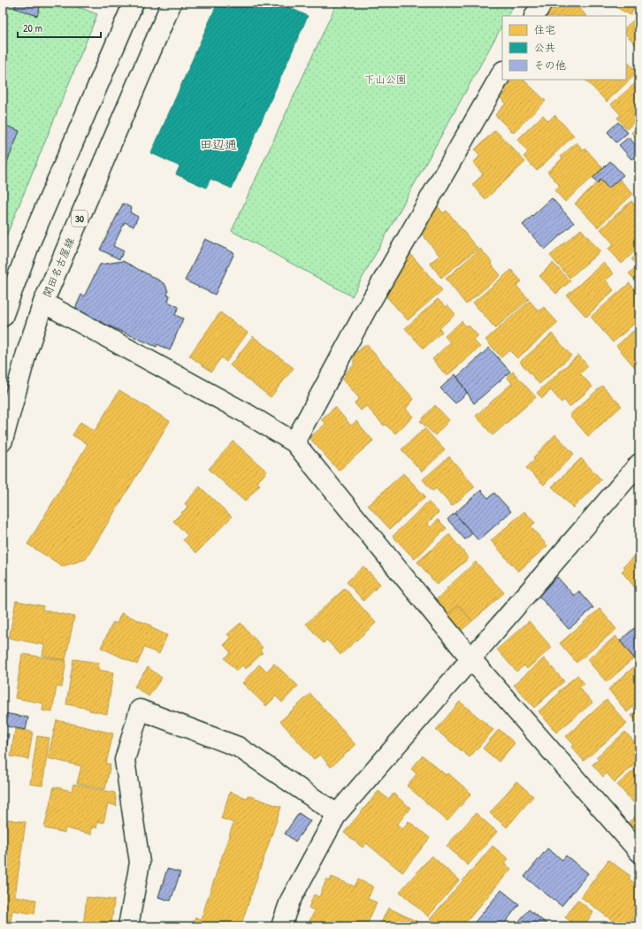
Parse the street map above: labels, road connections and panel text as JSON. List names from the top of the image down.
{
  "streets": {
    "street": ["30", "関田名古屋線"]
  },
  "districts": ["田辺通"],
  "parks": ["下山公園"],
  "legend": ["住宅", "公共", "その他"],
  "scale_bar": "20 m"
}
